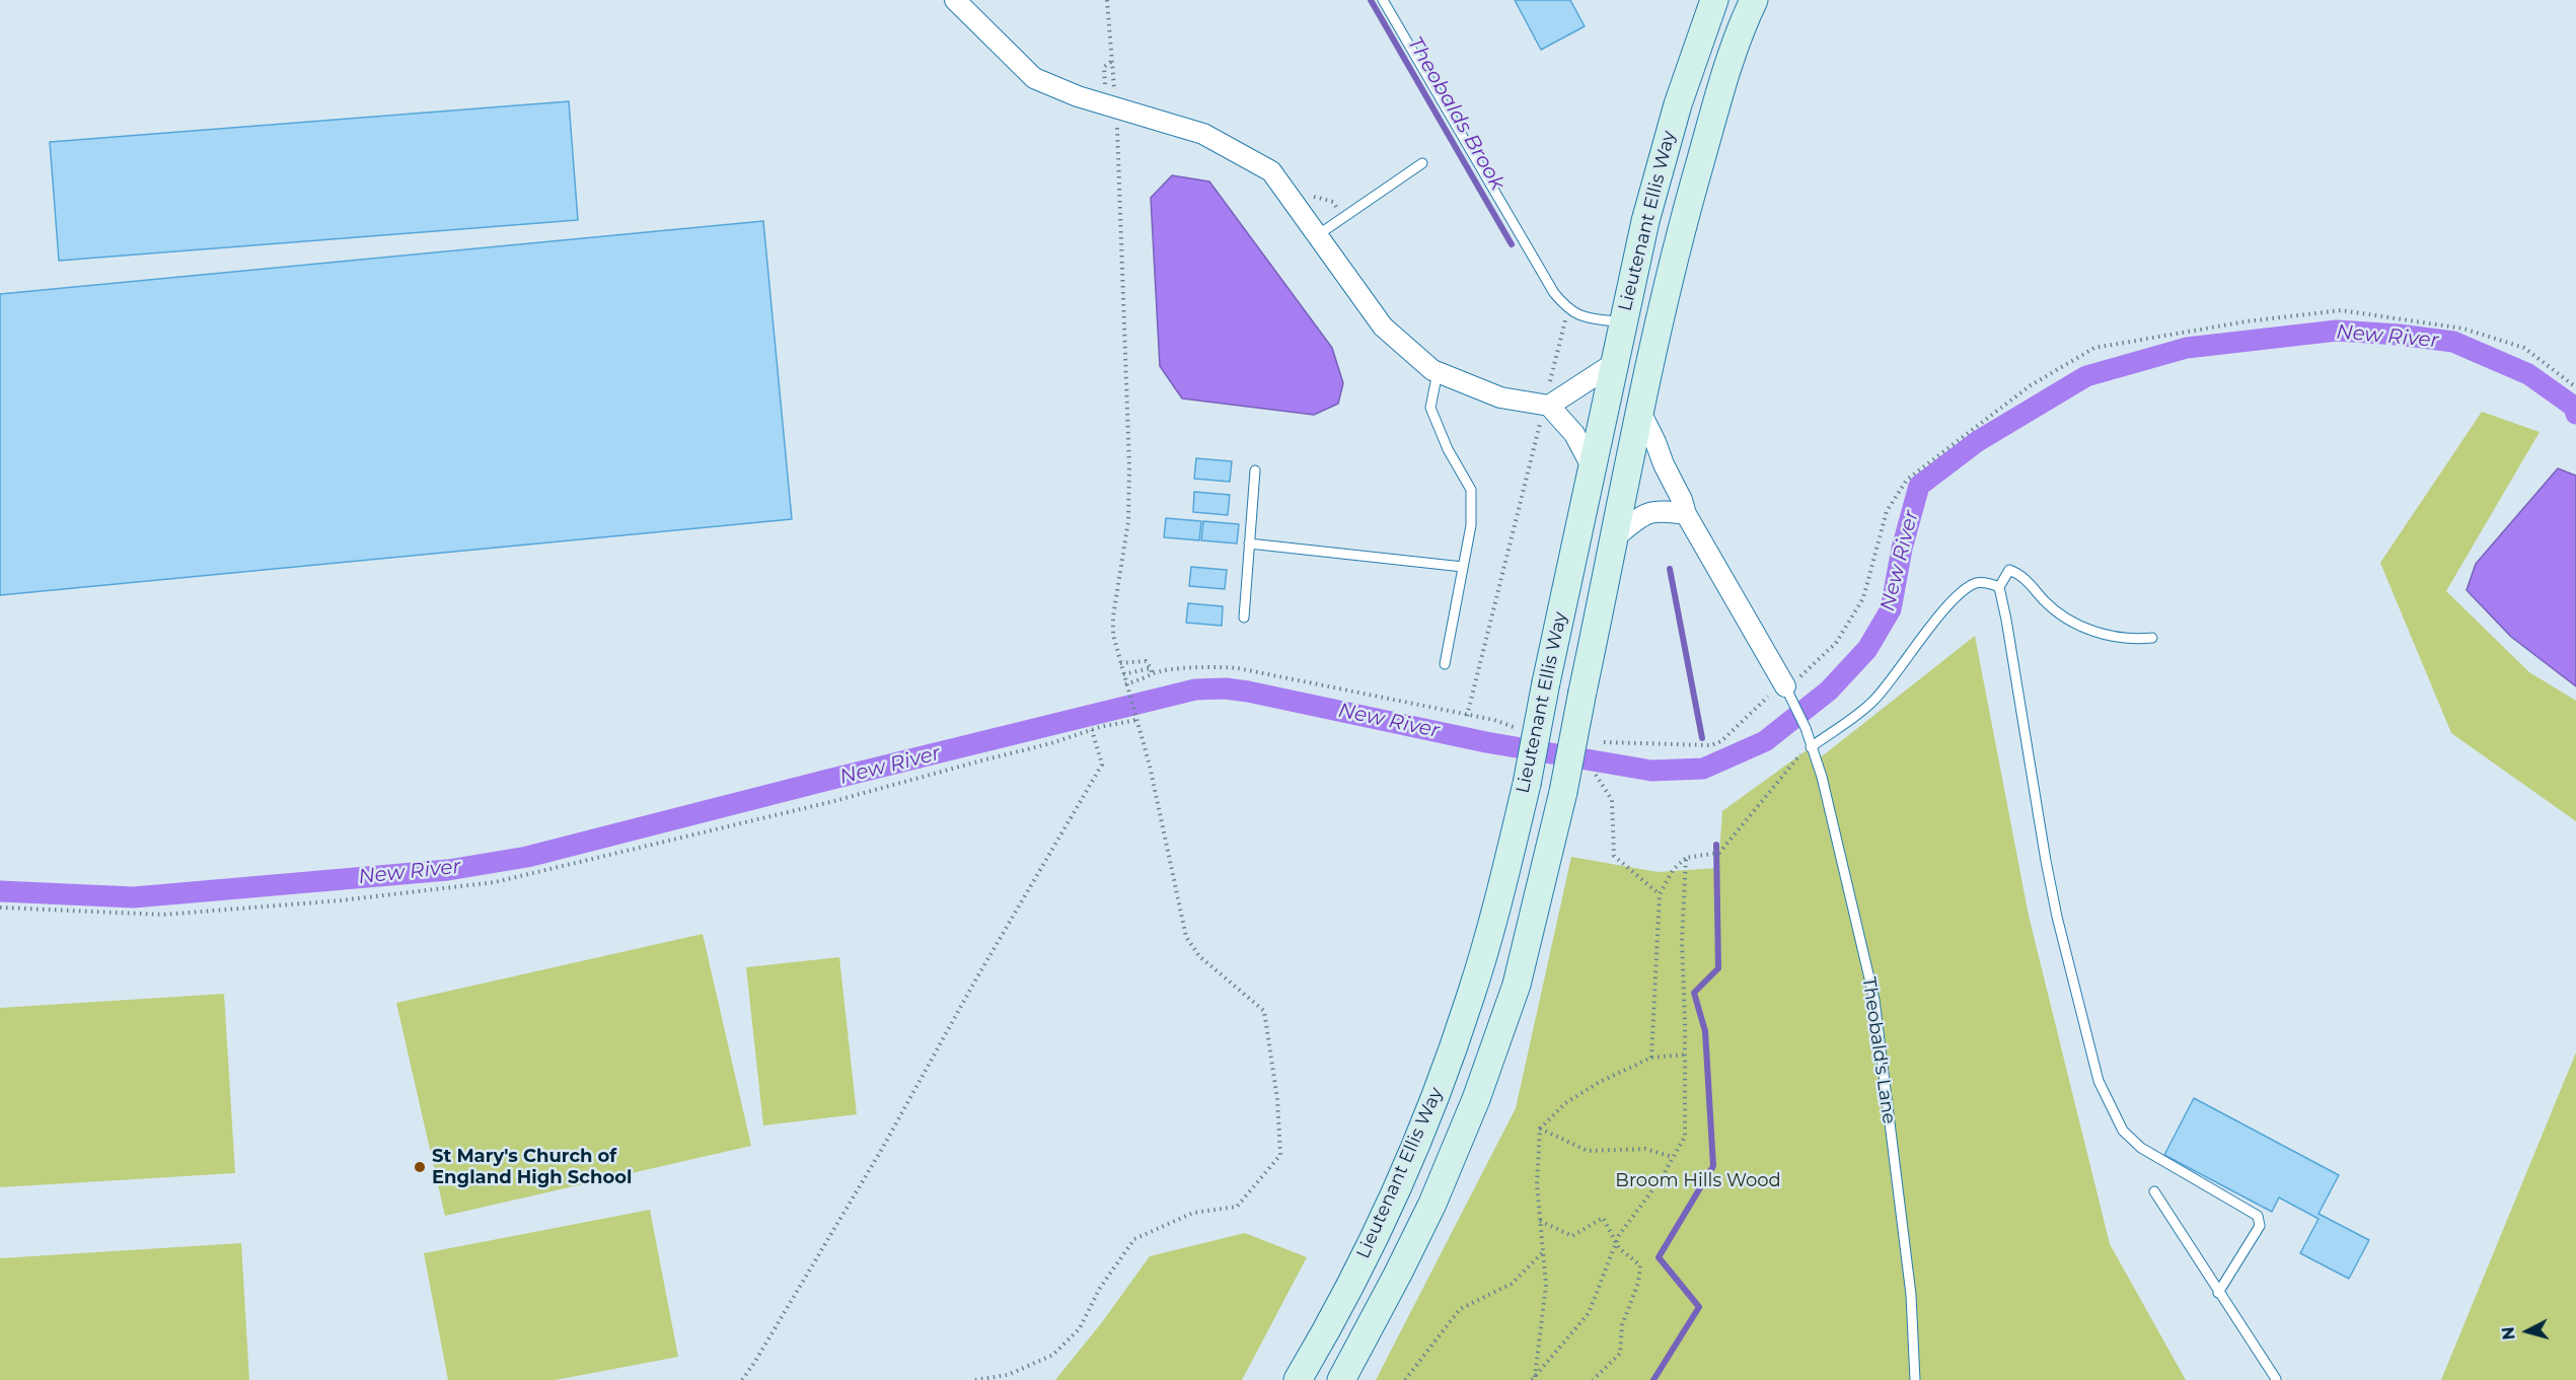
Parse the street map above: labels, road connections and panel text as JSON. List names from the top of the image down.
{
  "streets": {
    "main road": ["Lieutenant Ellis Way"],
    "lane": ["Theobald's Lane"]
  },
  "water": ["Theobalds Brook", "New River"],
  "parks": ["Broom Hills Wood"],
  "places": ["St Mary's Church of England High School"],
  "north": "left"
}
